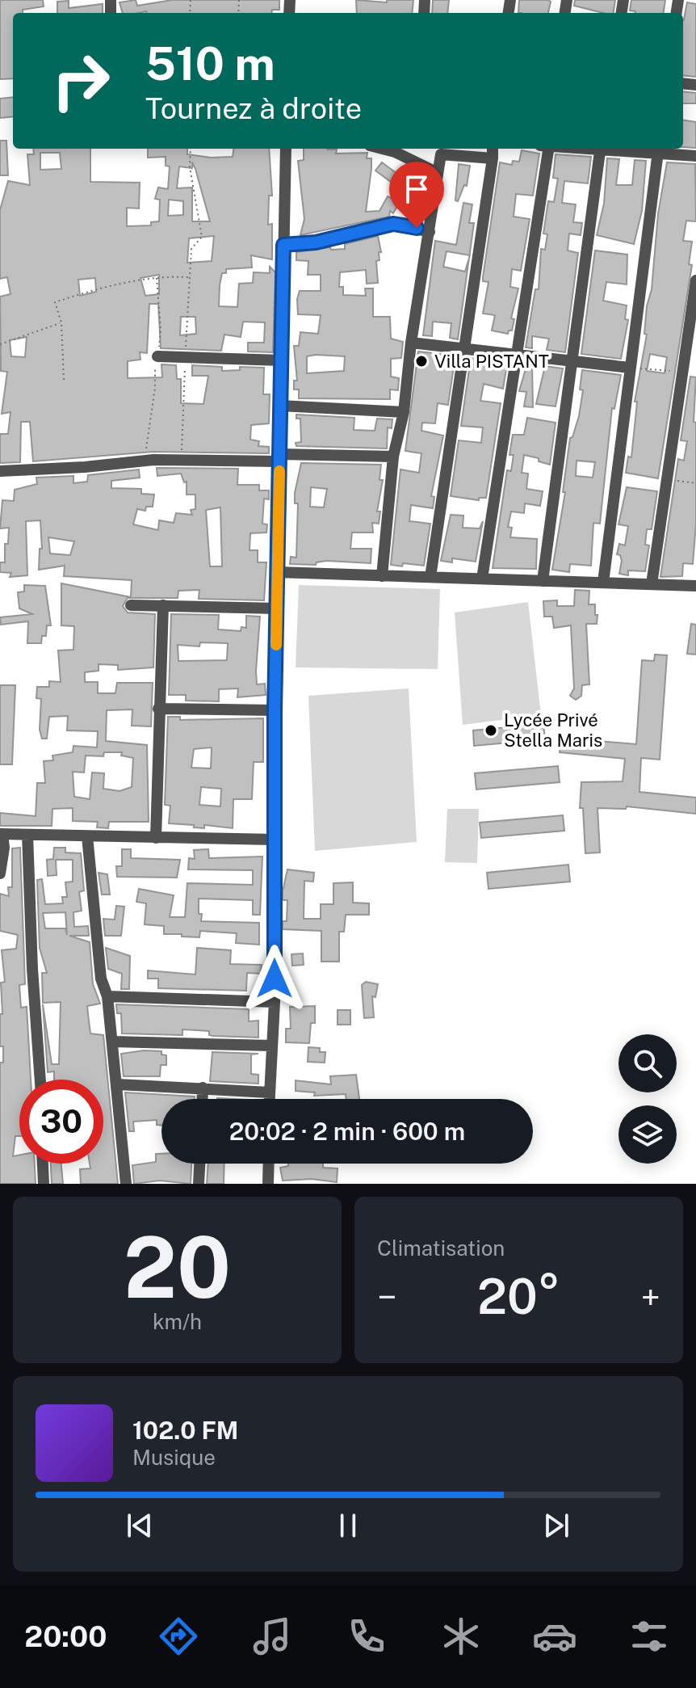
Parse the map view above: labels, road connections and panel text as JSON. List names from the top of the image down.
{
  "places": ["Villa PISTANT", "Lycée Privé Stella Maris"],
  "page": {
    "turn": ["510 m", "Tournez à droite"],
    "limit": "30",
    "trip": "20:02 · 2 min · 600 m",
    "tile": [
      ["20", "km/h"],
      "Climatisation"
    ],
    "heat": ["−", "20°", "+"],
    "song": ["102.0 FM", "Musique"],
    "tabs": "20:00"
  }
}
